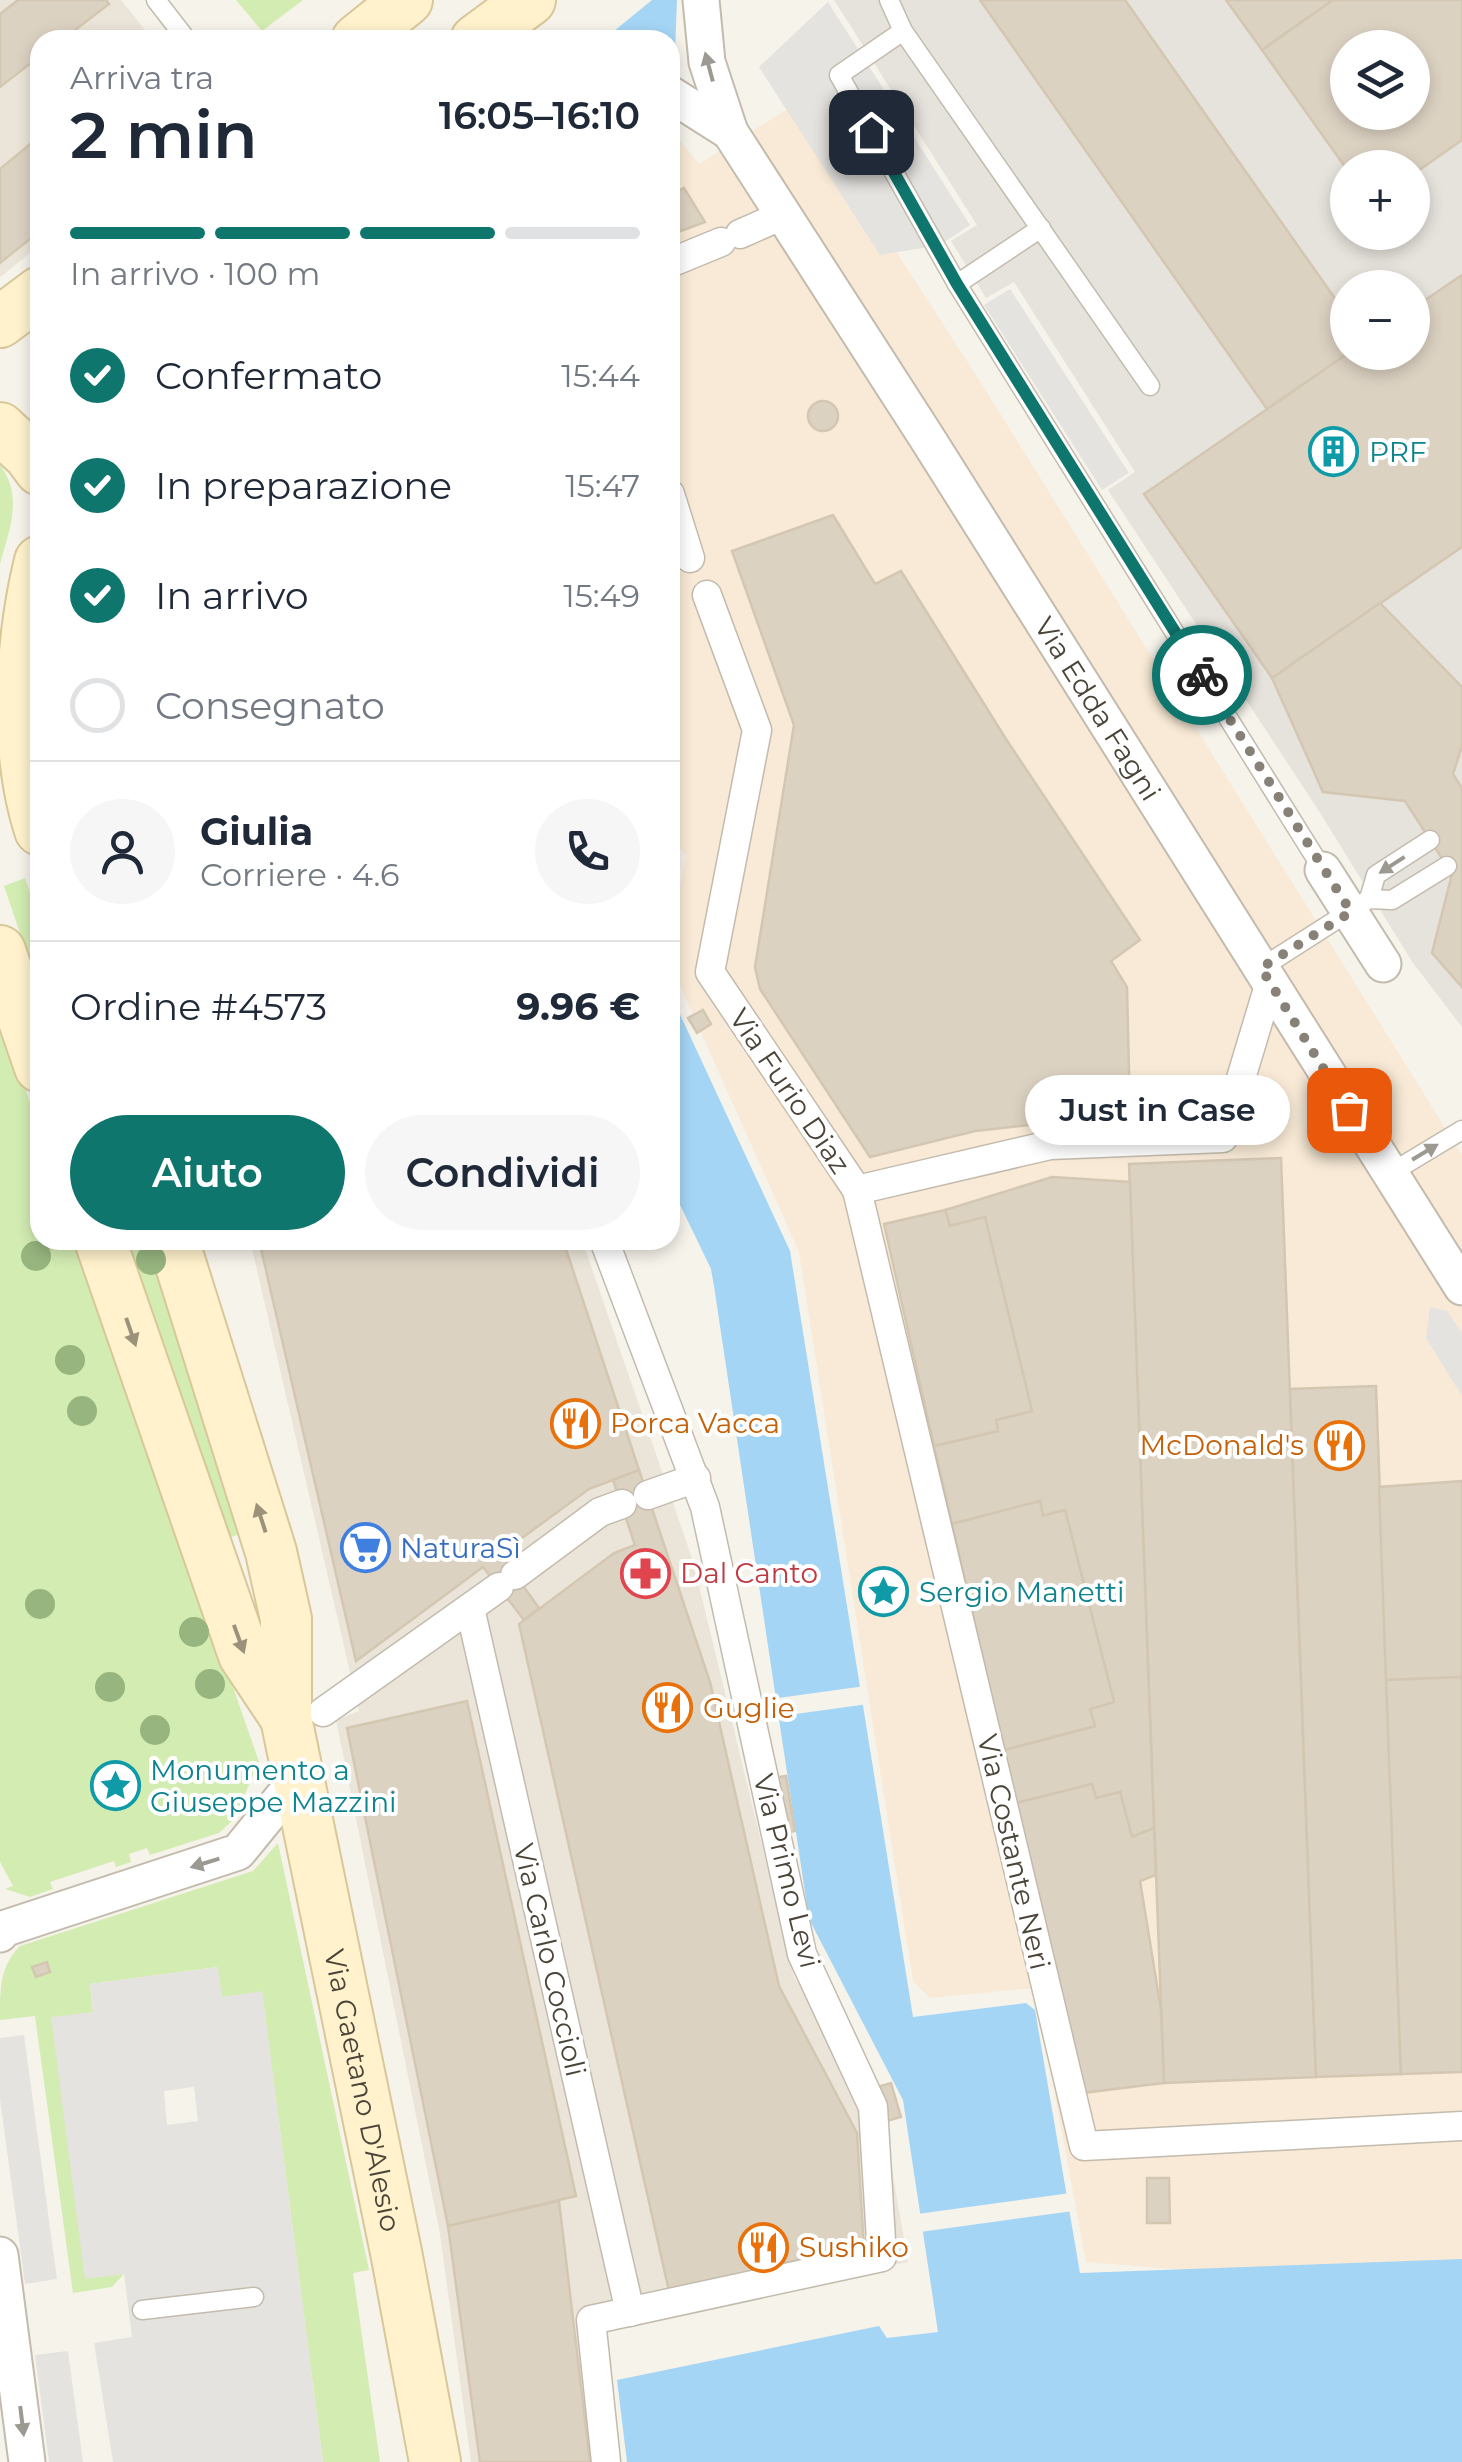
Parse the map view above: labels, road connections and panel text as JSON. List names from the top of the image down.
{
  "streets": {
    "main road": ["Via Gaetano D'Alesio"],
    "street": [
      "Via Edda Fagni",
      "Via Furio Diaz",
      "Via Costante Neri",
      "Via Primo Levi",
      "Via Carlo Coccioli"
    ]
  },
  "crossings": [
    ["Via Edda Fagni", "Via Furio Diaz"],
    ["Via Furio Diaz", "Via Costante Neri"],
    ["Via Primo Levi", "Via Carlo Coccioli"]
  ],
  "places": {
    "building": ["PRF"],
    "other": ["Just in Case"],
    "restaurant": [
      "Porca Vacca",
      "McDonald's",
      "Guglie",
      "Sushiko"
    ],
    "supermarket": ["NaturaSì"],
    "pharmacy": ["Dal Canto"],
    "place": ["Sergio Manetti", "Monumento a Giuseppe Mazzini"]
  },
  "page": {
    "map_buttons": ["+", "−"],
    "heading": ["2 min", "Arriva tra", "16:05–16:10"],
    "panel": [
      "Giulia",
      "Corriere · 4.6",
      "Ordine #4573",
      "9.96 €"
    ],
    "bar": "In arrivo · 100 m",
    "list": [
      ["Confermato", "15:44"],
      ["In preparazione", "15:47"],
      ["In arrivo", "15:49"],
      "Consegnato"
    ],
    "bubble": "Just in Case",
    "buttons": ["Aiuto", "Condividi"]
  }
}
